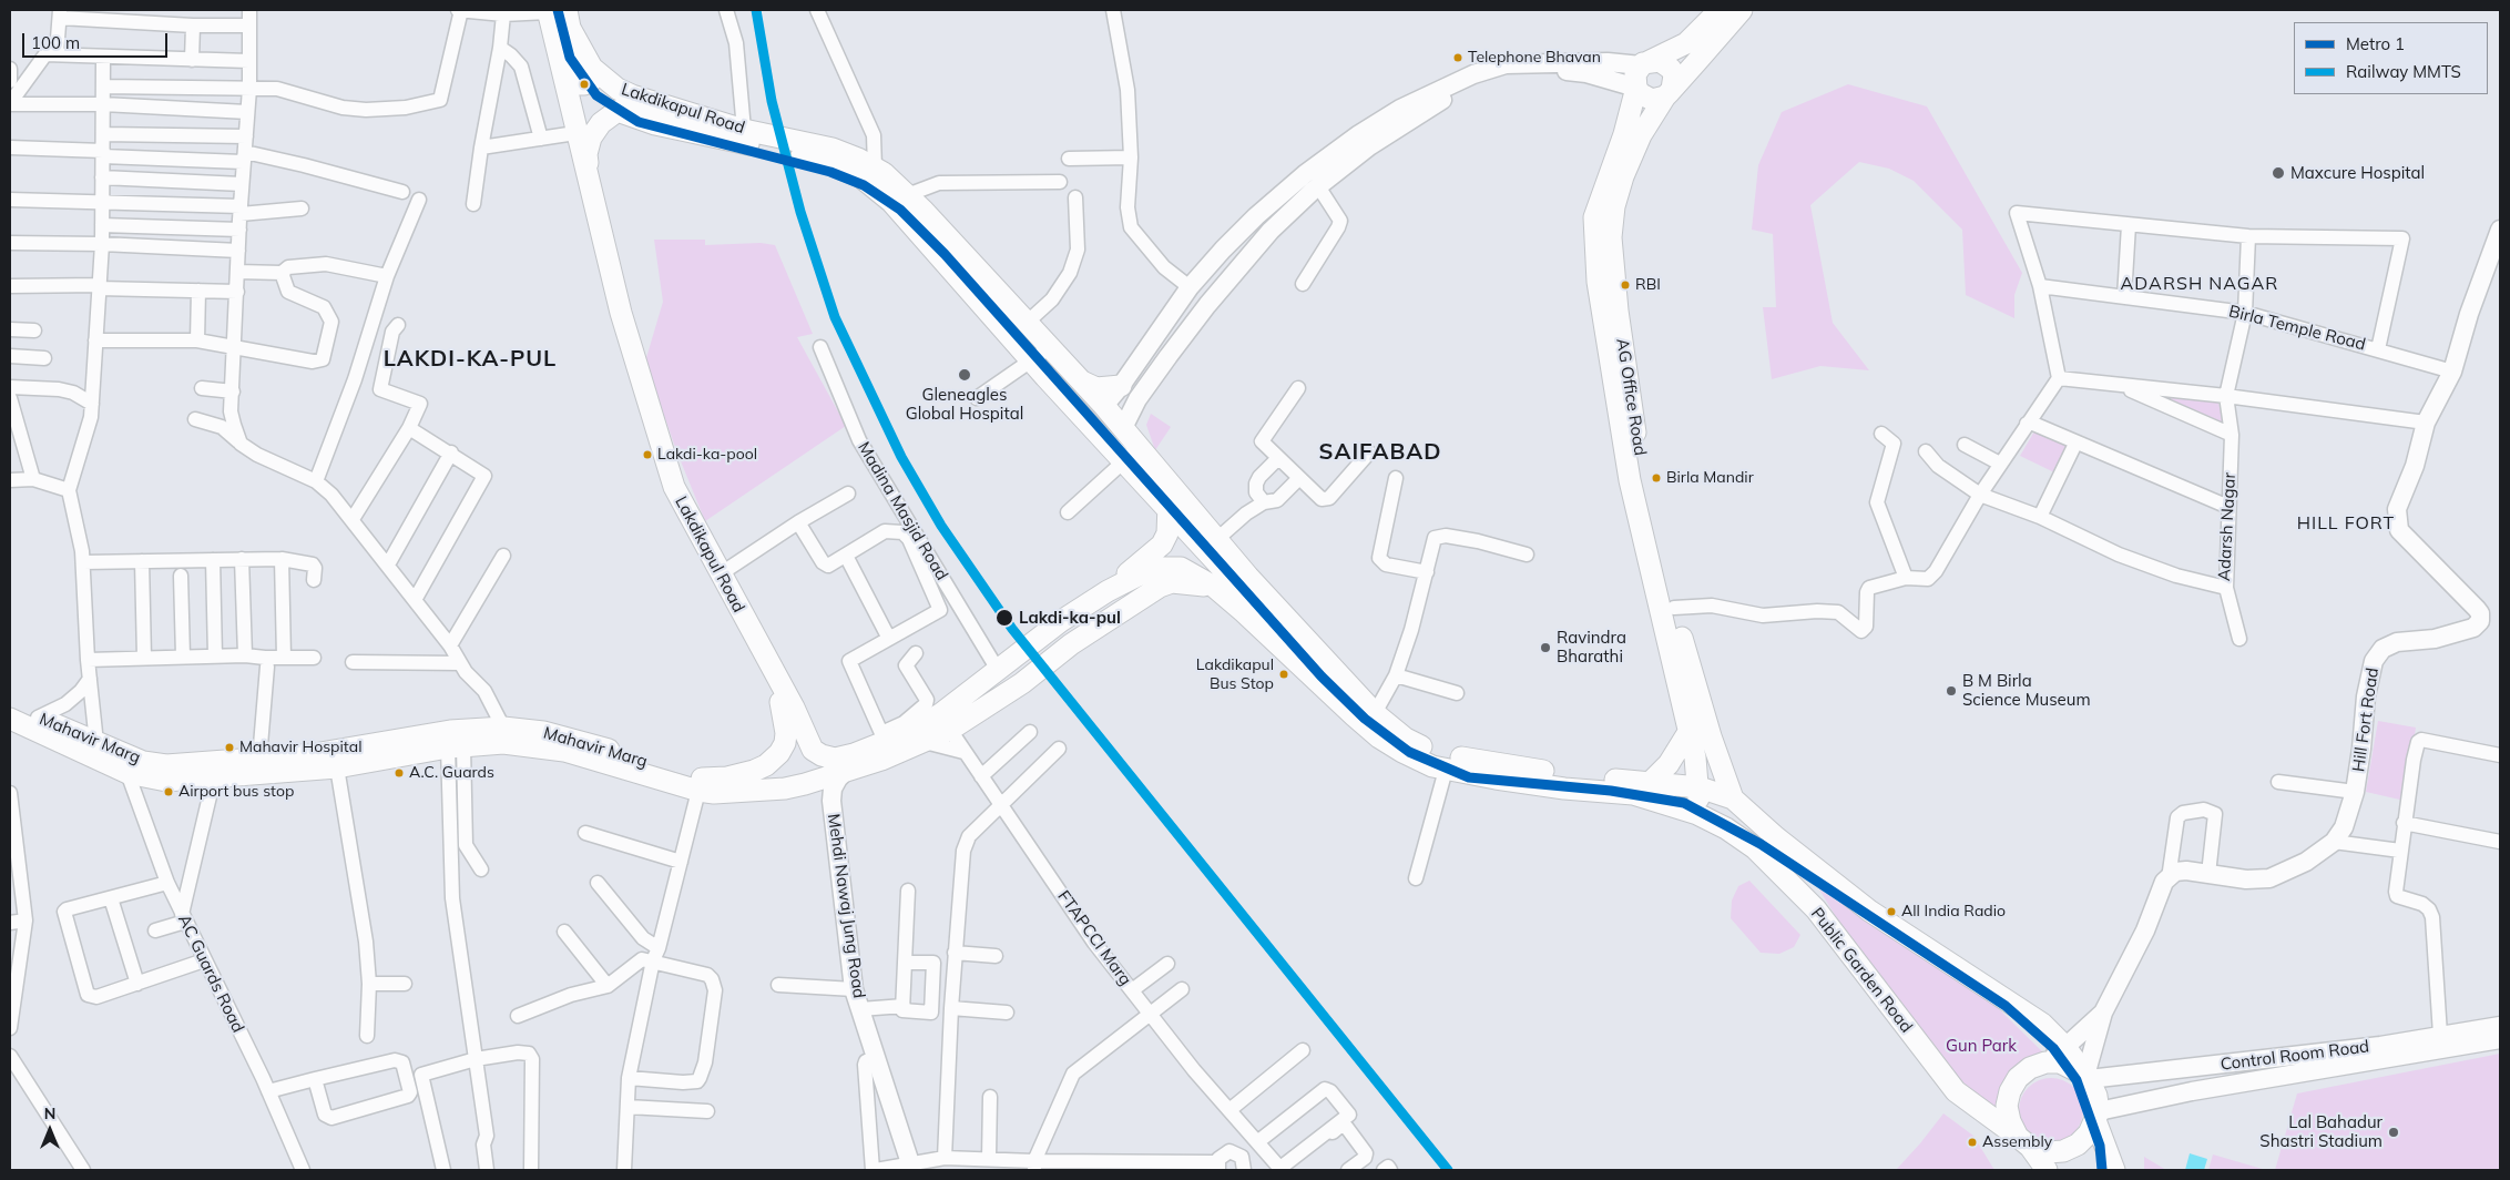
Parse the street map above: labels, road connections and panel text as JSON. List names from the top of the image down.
{
  "streets": {
    "highway": [
      "Lakdikapul Road",
      "AG Office Road",
      "Mahavir Marg",
      "Public Garden Road"
    ],
    "main road": ["Hill Fort Road", "Mehdi Nawaj Jung Road", "Control Room Road"],
    "street": [
      "Birla Temple Road",
      "Madina Masjid Road",
      "Adarsh Nagar",
      "FTAPCCI Marg",
      "AC Guards Road"
    ]
  },
  "crossings": [
    ["Lakdikapul Road", "AG Office Road"],
    ["Lakdikapul Road", "Madina Masjid Road"],
    ["Lakdikapul Road", "Mahavir Marg"],
    ["Lakdikapul Road", "FTAPCCI Marg"],
    ["Lakdikapul Road", "Public Garden Road"],
    ["Birla Temple Road", "Adarsh Nagar"],
    ["Birla Temple Road", "Hill Fort Road"],
    ["AG Office Road", "Public Garden Road"],
    ["Mahavir Marg", "AC Guards Road"],
    ["Public Garden Road", "Control Room Road"]
  ],
  "districts": [
    "ADARSH NAGAR",
    "LAKDI-KA-PUL",
    "SAIFABAD",
    "HILL FORT"
  ],
  "parks": ["Gun Park"],
  "places": [
    "Telephone Bhavan",
    "Maxcure Hospital",
    "RBI",
    "Gleneagles Global Hospital",
    "Lakdi-ka-pool",
    "Birla Mandir",
    "Lakdi-ka-pul",
    "Ravindra Bharathi",
    "Lakdikapul Bus Stop",
    "B M Birla Science Museum",
    "Mahavir Hospital",
    "A.C. Guards",
    "Airport bus stop",
    "All India Radio",
    "Lal Bahadur Shastri Stadium",
    "Assembly"
  ],
  "lines": ["metro line 1", "rail line MMTS"],
  "legend": ["Metro 1", "Railway MMTS"],
  "scale_bar": "100 m",
  "north": "top"
}
